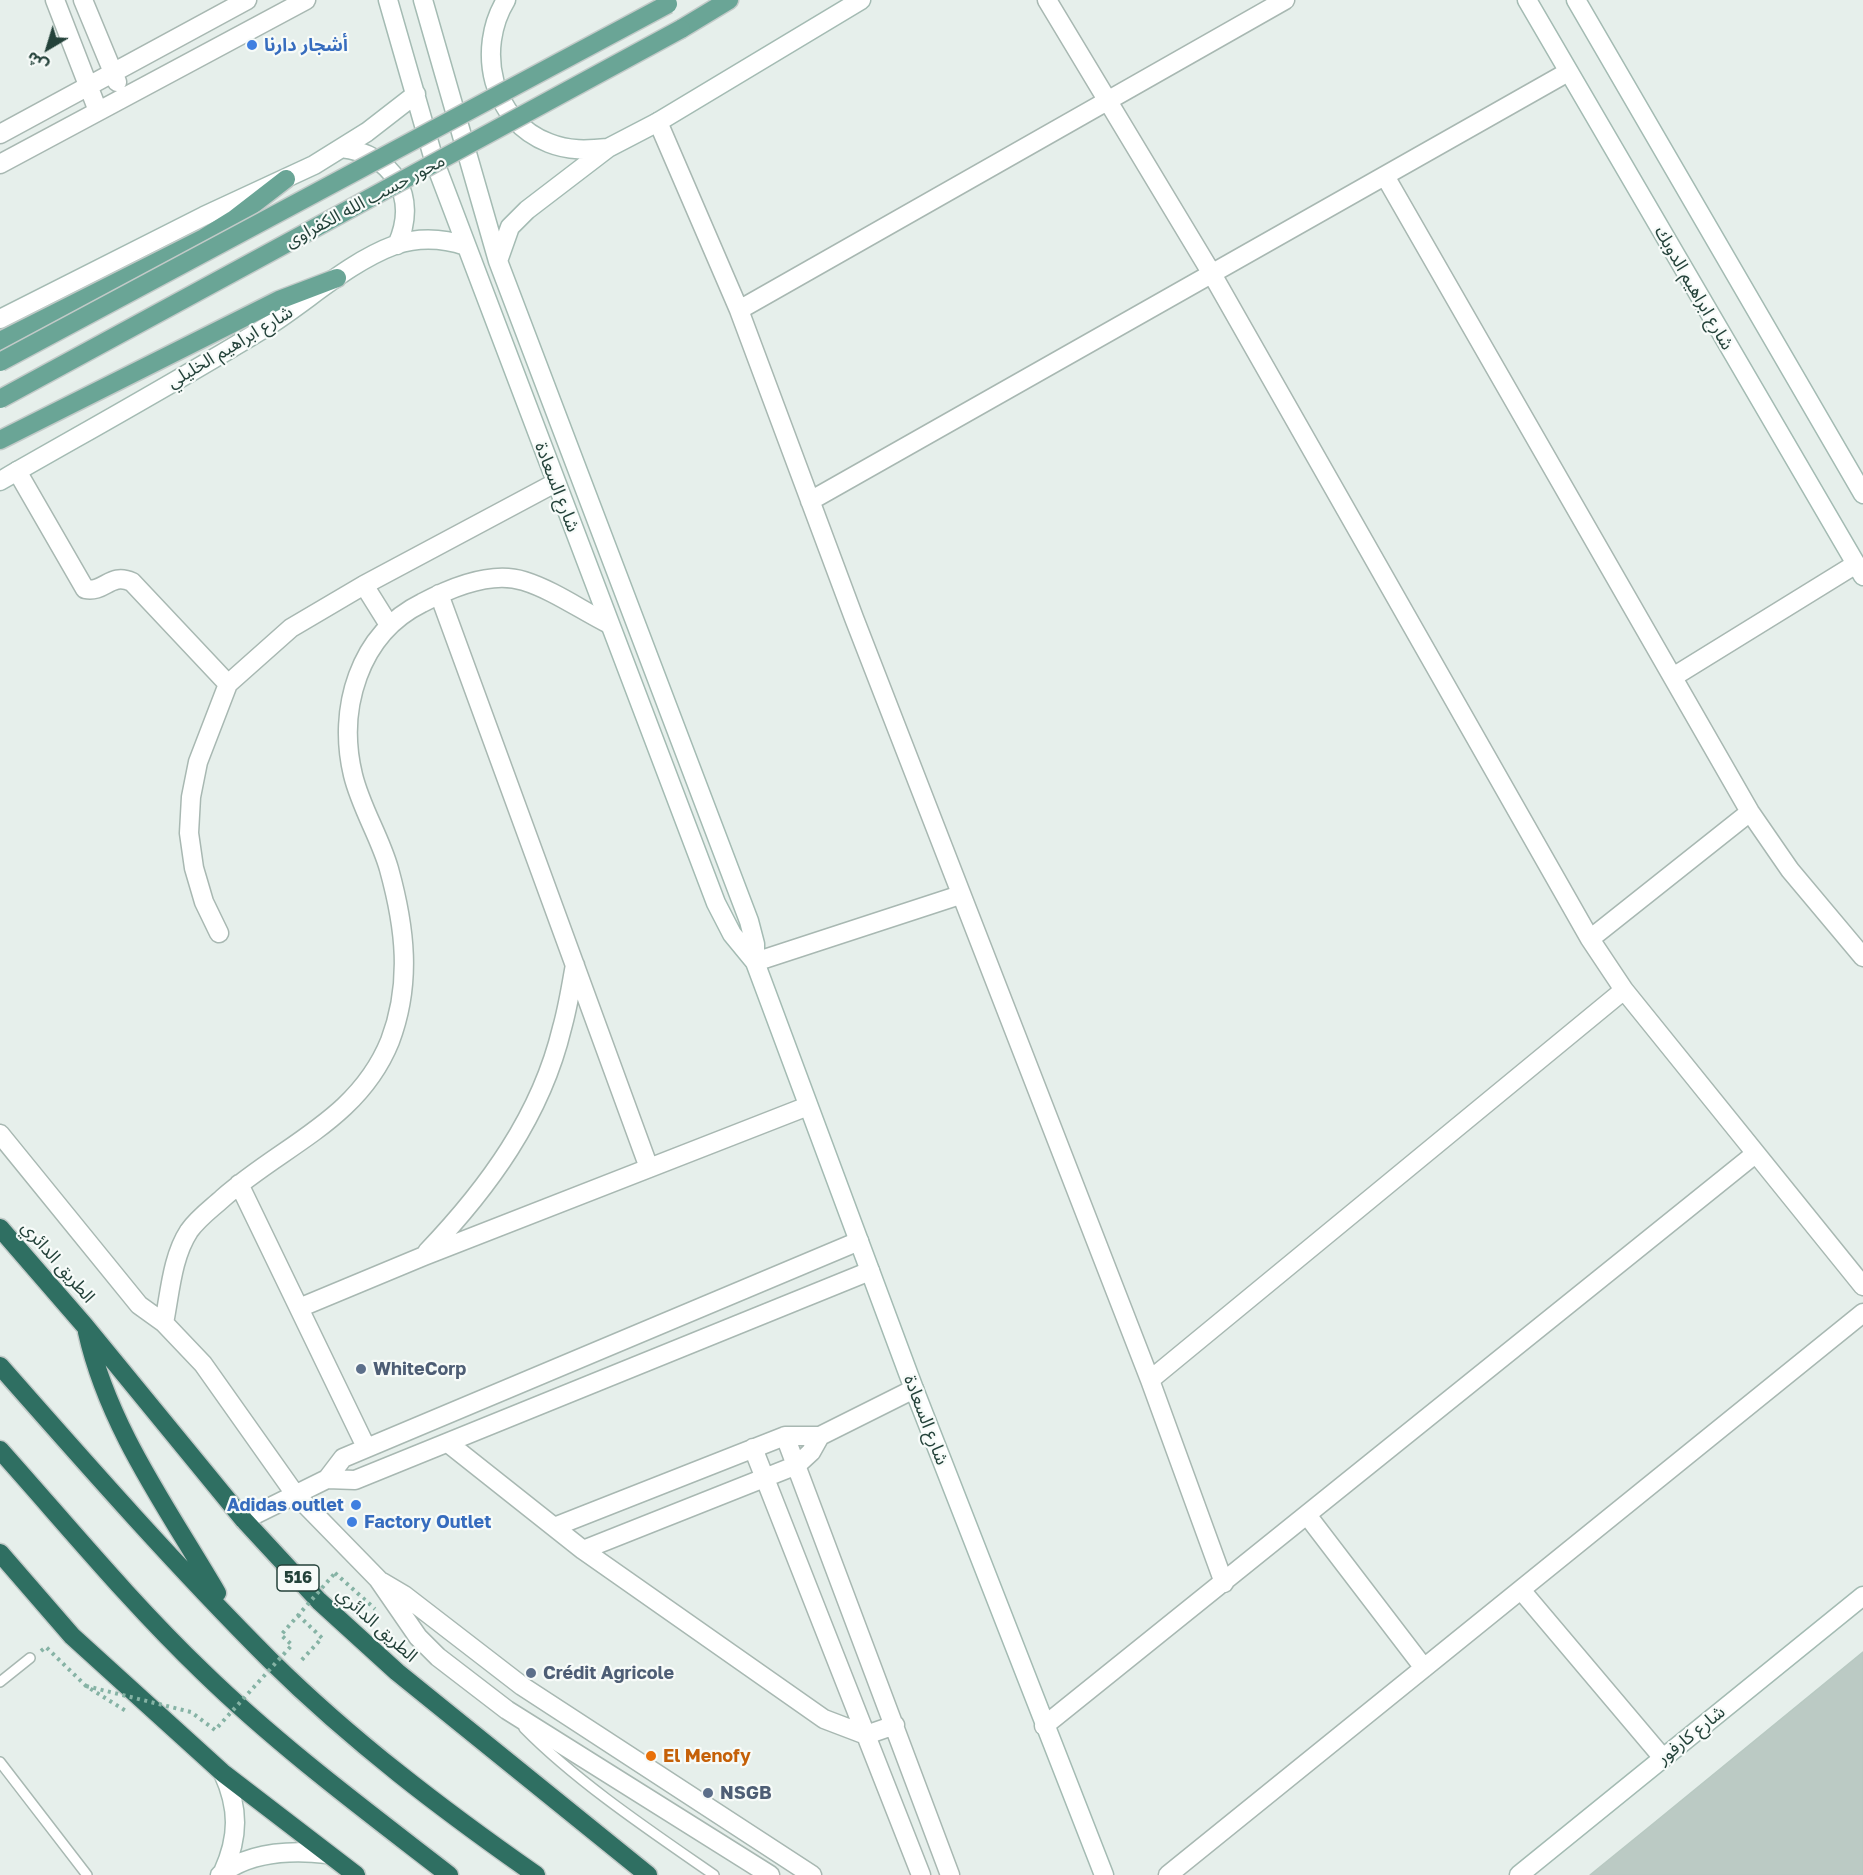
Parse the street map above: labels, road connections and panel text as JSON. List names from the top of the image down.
{
  "streets": {
    "highway": ["الطريق الدائري", "516"],
    "main road": ["محور حسب الله الكفراوى"],
    "street": [
      "شارع ابراهيم الدوبك",
      "شارع ابراهيم الخليلي",
      "شارع السعادة",
      "شارع كارفور"
    ]
  },
  "crossings": [
    ["شارع ابراهيم الخليلي", "شارع السعادة"],
    ["الطريق الدائري", "516"]
  ],
  "places": [
    "أشجار دارنا",
    "WhiteCorp",
    "Adidas outlet",
    "Factory Outlet",
    "Crédit Agricole",
    "El Menofy",
    "NSGB"
  ],
  "north": "bottom left"
}
